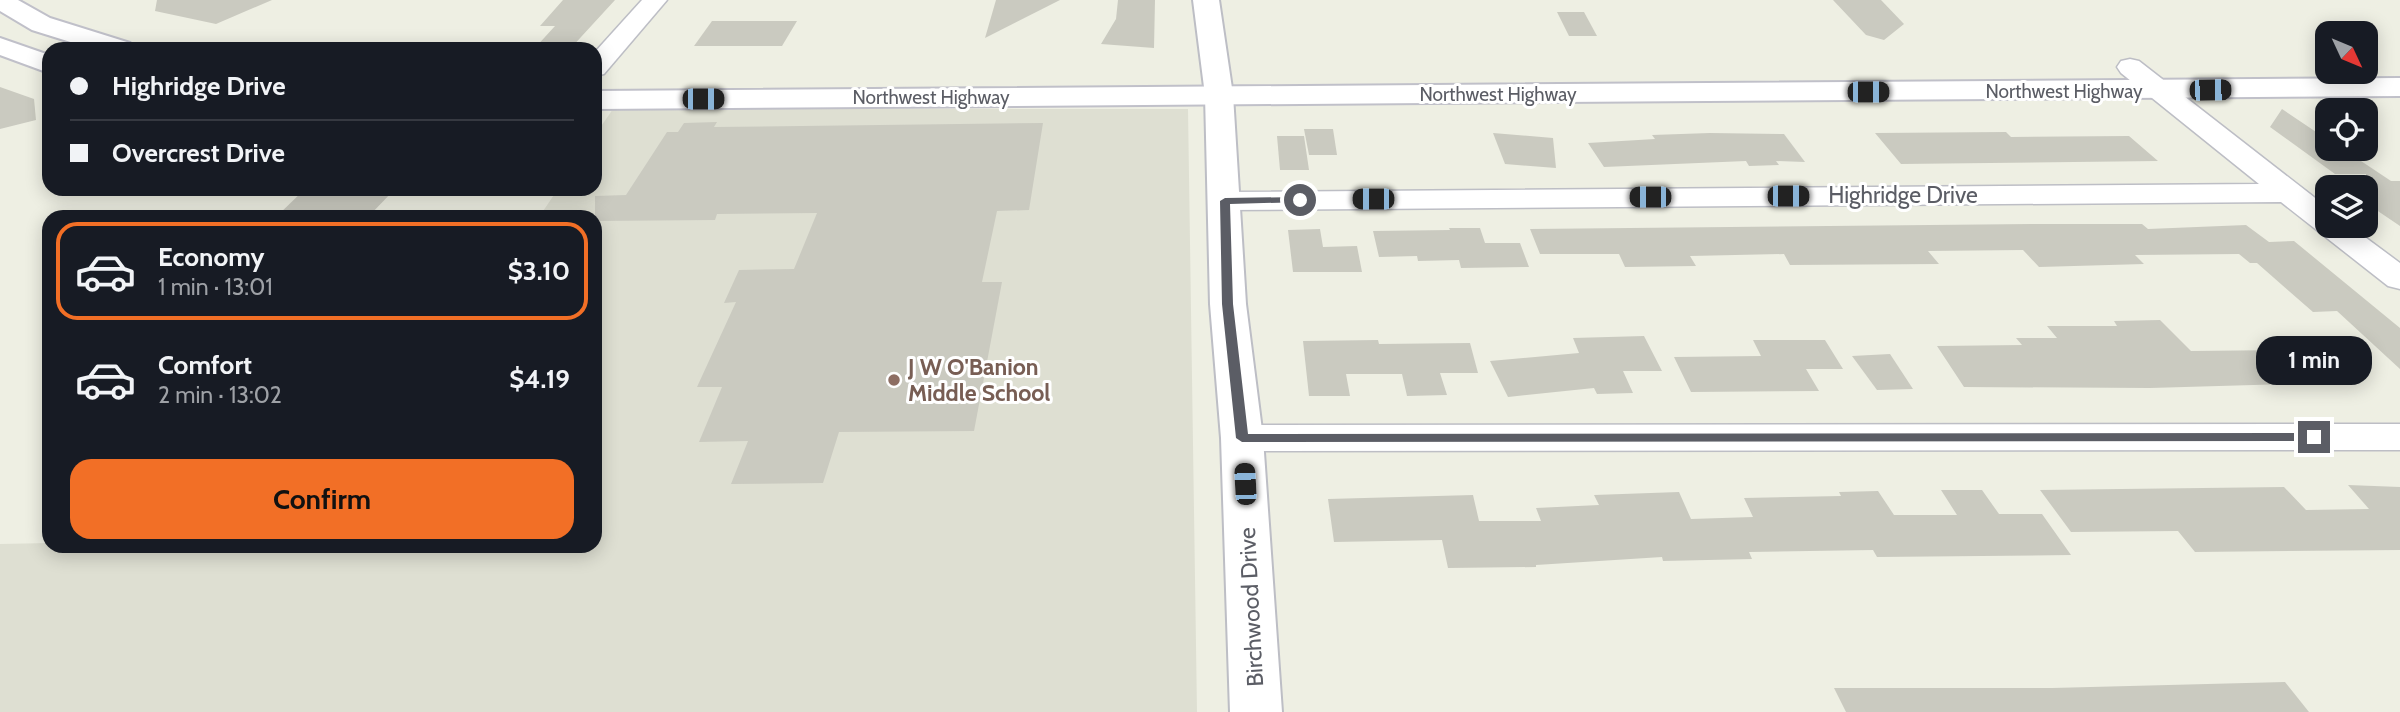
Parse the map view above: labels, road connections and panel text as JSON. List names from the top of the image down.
{
  "streets": {
    "main road": ["Northwest Highway", "Birchwood Drive"],
    "street": ["Highridge Drive"]
  },
  "crossings": [
    ["Northwest Highway", "Birchwood Drive"],
    ["Highridge Drive", "Birchwood Drive"]
  ],
  "places": ["J W O'Banion Middle School"],
  "north": "bottom right",
  "page": {
    "banner": ["Highridge Drive", "Overcrest Drive"],
    "list": [
      {
        "name": "Economy",
        "note": "1 min · 13:01",
        "value": "$3.10"
      },
      {
        "name": "Comfort",
        "note": "2 min · 13:02",
        "value": "$4.19"
      }
    ],
    "bubble": "1 min",
    "buttons": "Confirm"
  }
}
